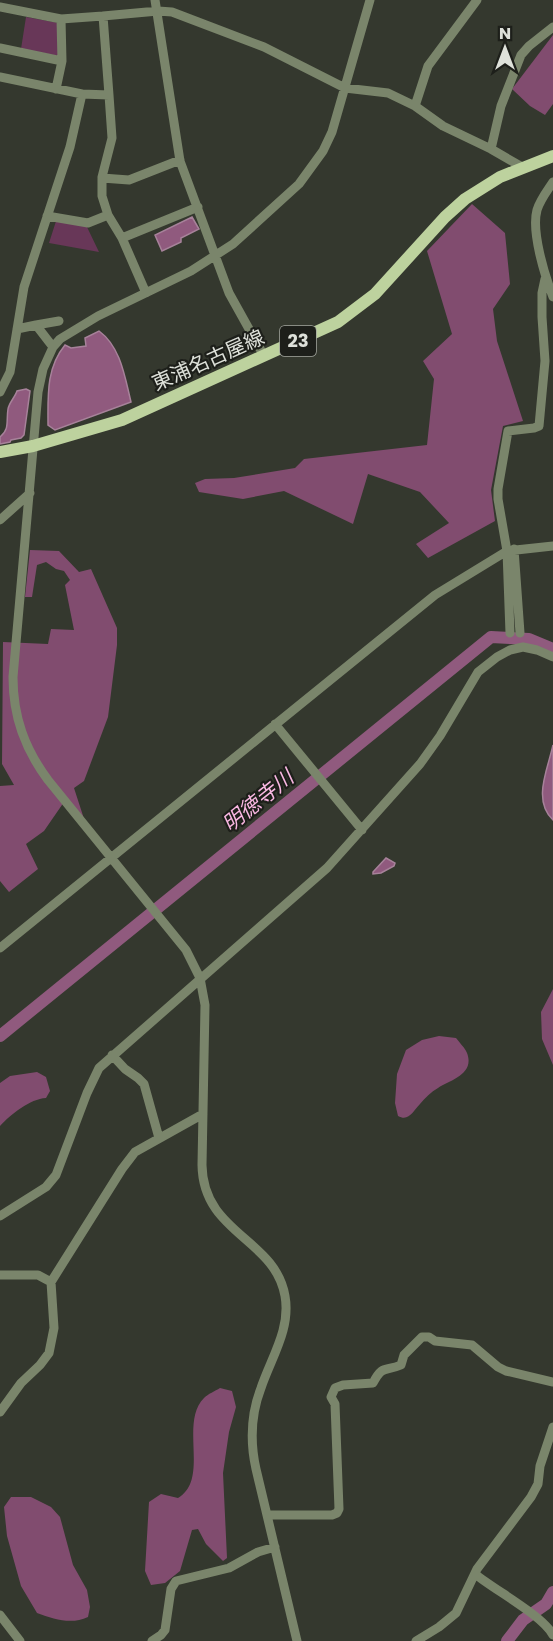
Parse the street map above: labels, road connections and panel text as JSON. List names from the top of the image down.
{
  "streets": {
    "main road": ["23", "東浦名古屋線"]
  },
  "water": ["明徳寺川"],
  "north": "top"
}
